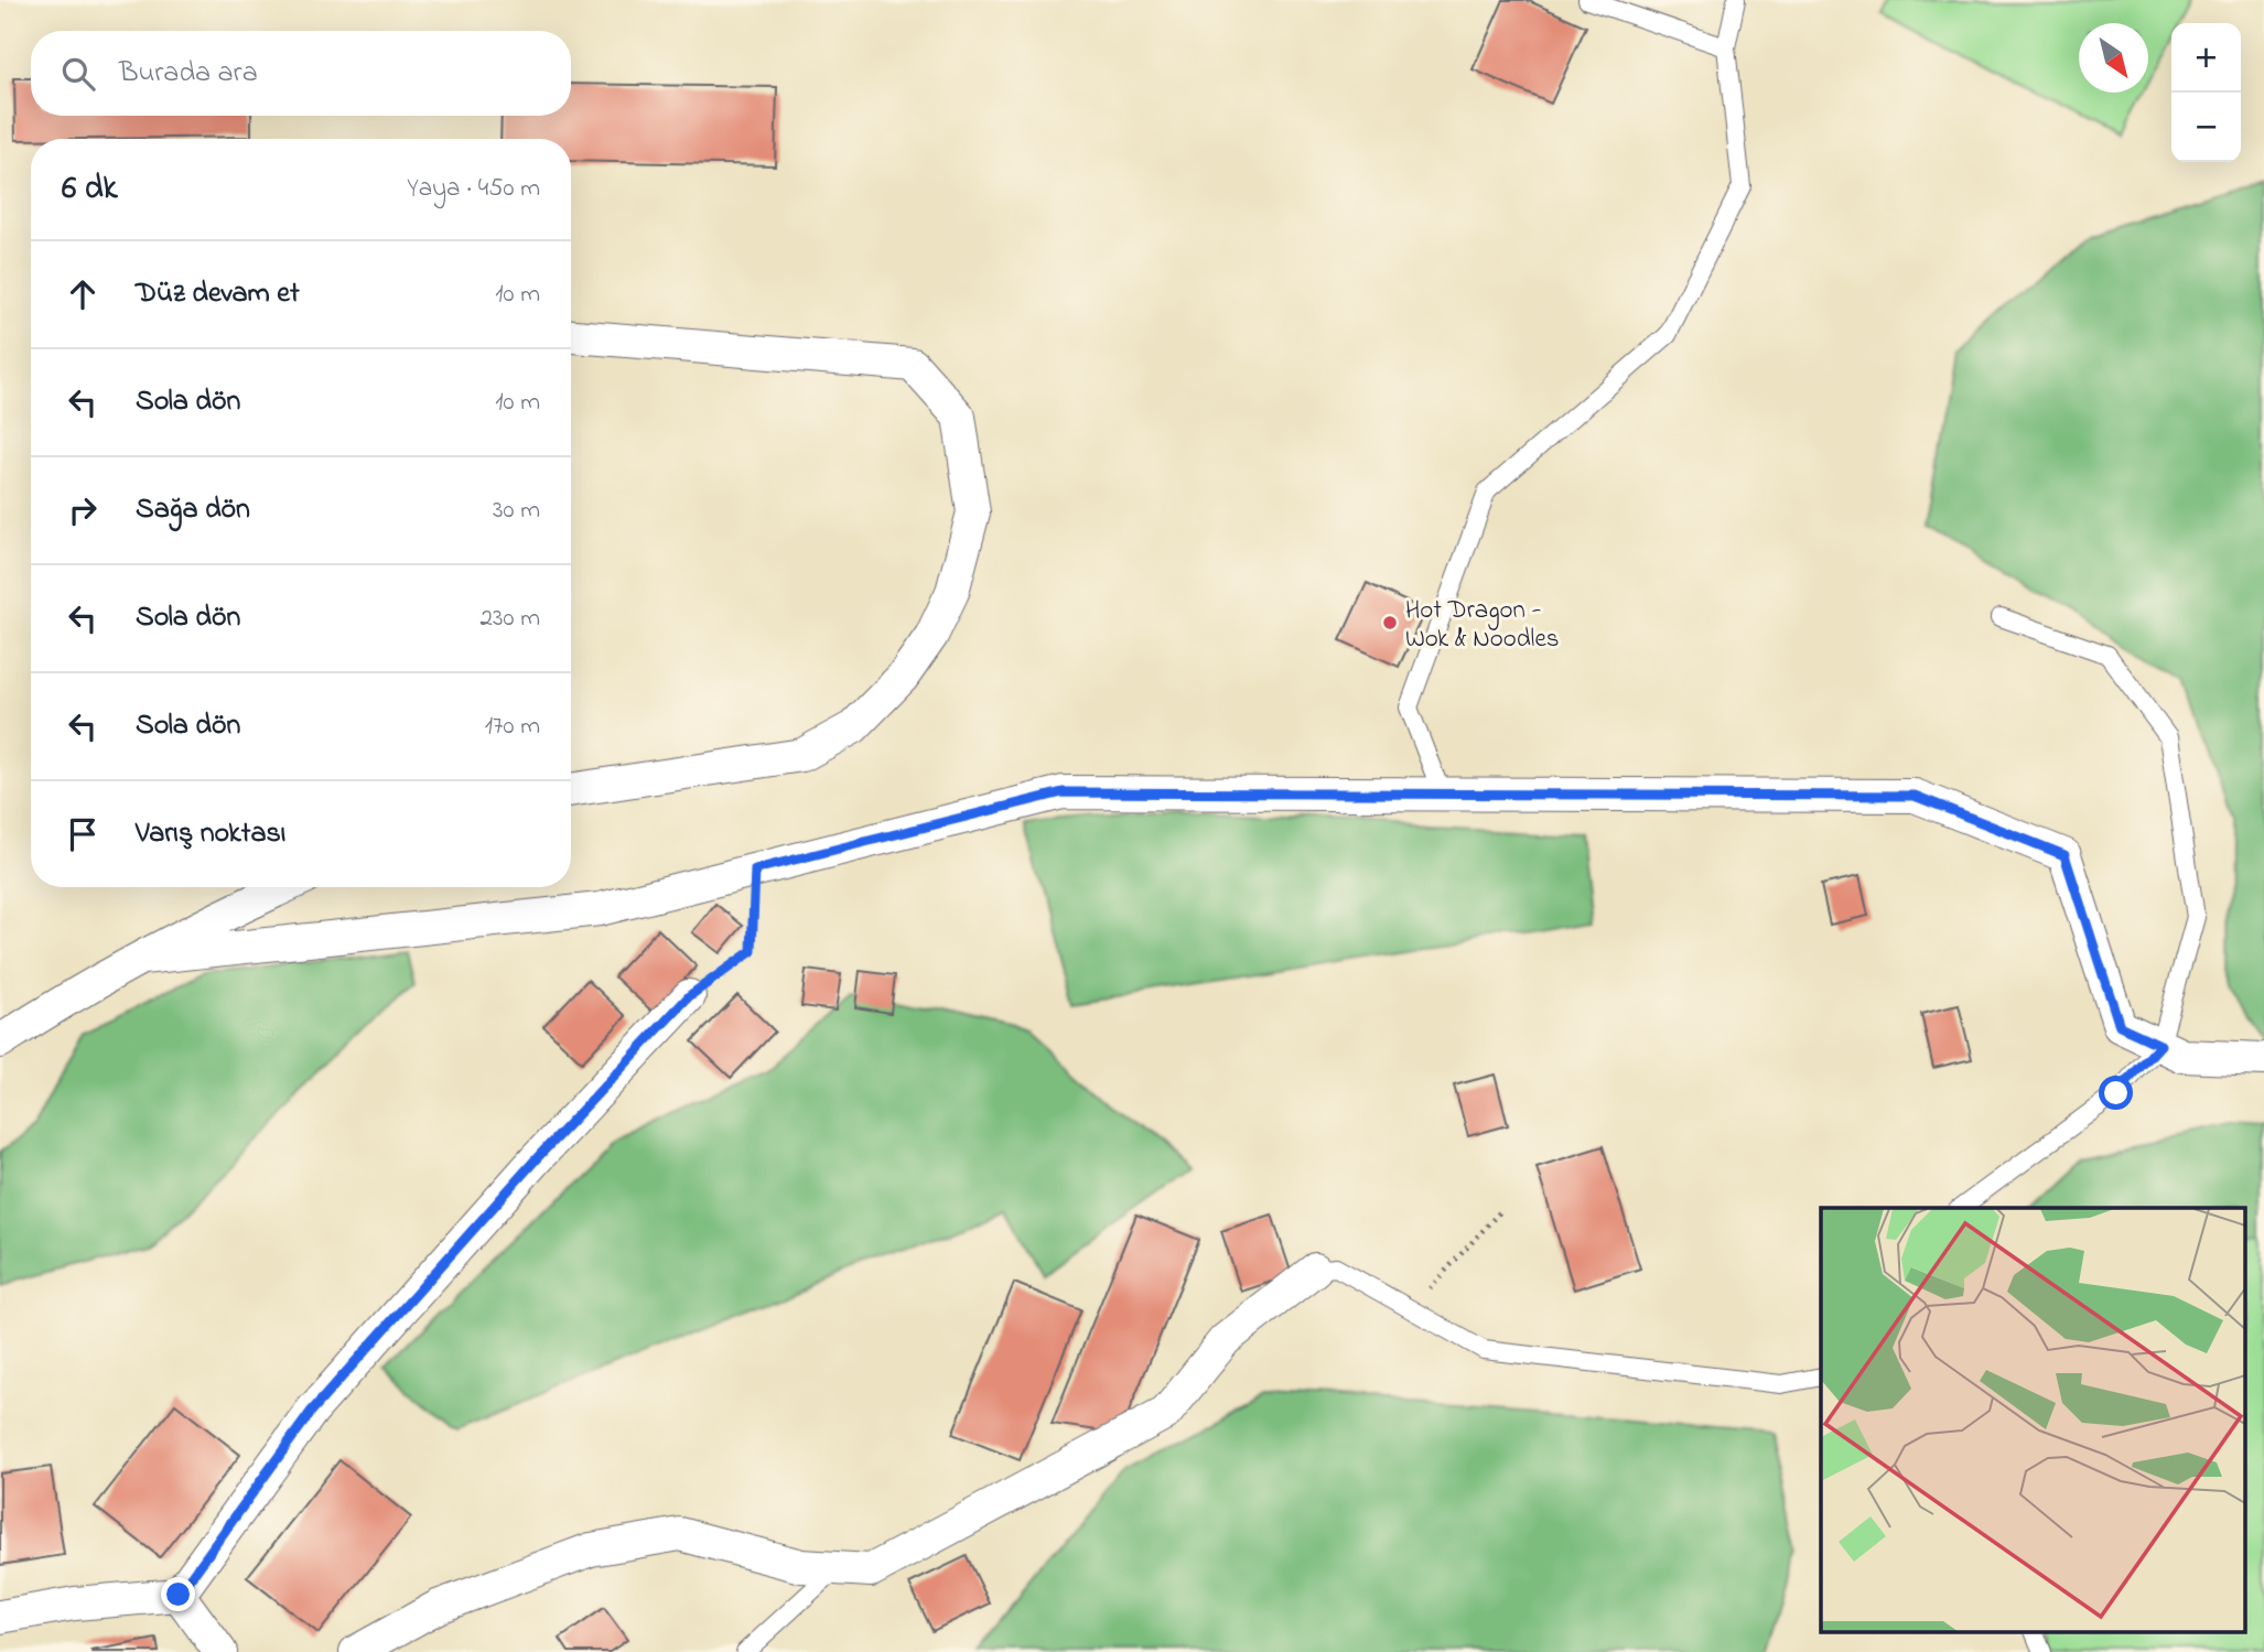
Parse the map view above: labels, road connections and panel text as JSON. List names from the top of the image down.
{
  "places": ["Hot Dragon - Wok & Noodles"],
  "north": "bottom right",
  "page": {
    "map_buttons": ["+", "−"],
    "search": "Burada ara",
    "heading": ["6 dk", "Yaya · 450 m"],
    "list": [
      ["Düz devam et", "10 m"],
      ["Sola dön", "10 m"],
      ["Sağa dön", "30 m"],
      ["Sola dön", "230 m"],
      ["Sola dön", "170 m"],
      "Varış noktası"
    ]
  }
}
